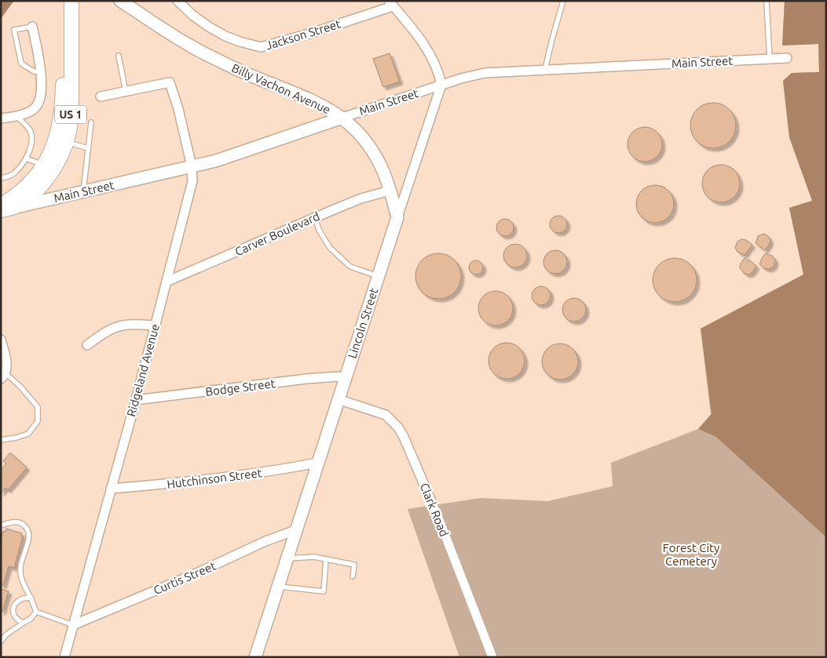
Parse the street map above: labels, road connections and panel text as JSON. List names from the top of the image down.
{
  "streets": {
    "main road": [
      "Main Street",
      "Billy Vachon Avenue",
      "US 1",
      "Lincoln Street"
    ],
    "street": [
      "Jackson Street",
      "Carver Boulevard",
      "Ridgeland Avenue",
      "Bodge Street",
      "Hutchinson Street",
      "Clark Road",
      "Curtis Street"
    ]
  },
  "crossings": [
    ["Main Street", "Billy Vachon Avenue"],
    ["Main Street", "US 1"],
    ["Main Street", "Lincoln Street"],
    ["Main Street", "Ridgeland Avenue"],
    ["Billy Vachon Avenue", "Carver Boulevard"],
    ["Billy Vachon Avenue", "Lincoln Street"],
    ["Carver Boulevard", "Ridgeland Avenue"],
    ["Lincoln Street", "Bodge Street"],
    ["Lincoln Street", "Hutchinson Street"],
    ["Lincoln Street", "Clark Road"],
    ["Lincoln Street", "Curtis Street"],
    ["Ridgeland Avenue", "Bodge Street"],
    ["Ridgeland Avenue", "Hutchinson Street"],
    ["Ridgeland Avenue", "Curtis Street"]
  ],
  "parks": ["Forest City Cemetery"]
}
